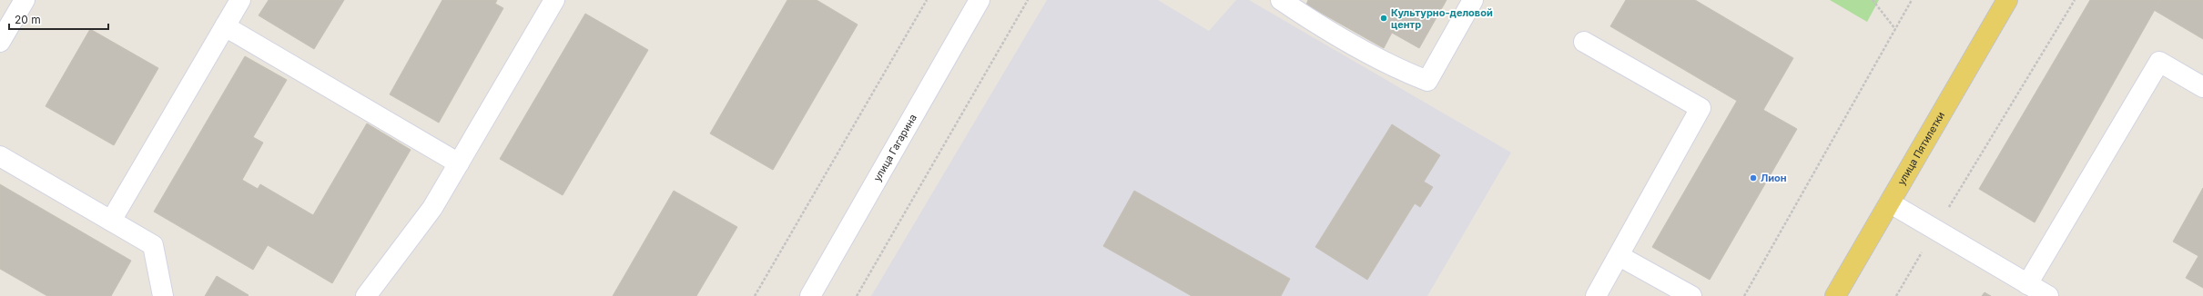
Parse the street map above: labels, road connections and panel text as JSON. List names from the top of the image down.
{
  "streets": {
    "main road": ["улица Пятилетки"],
    "street": ["улица Гагарина"]
  },
  "places": ["Культурно-деловой центр", "Лион"],
  "scale_bar": "20 m"
}
